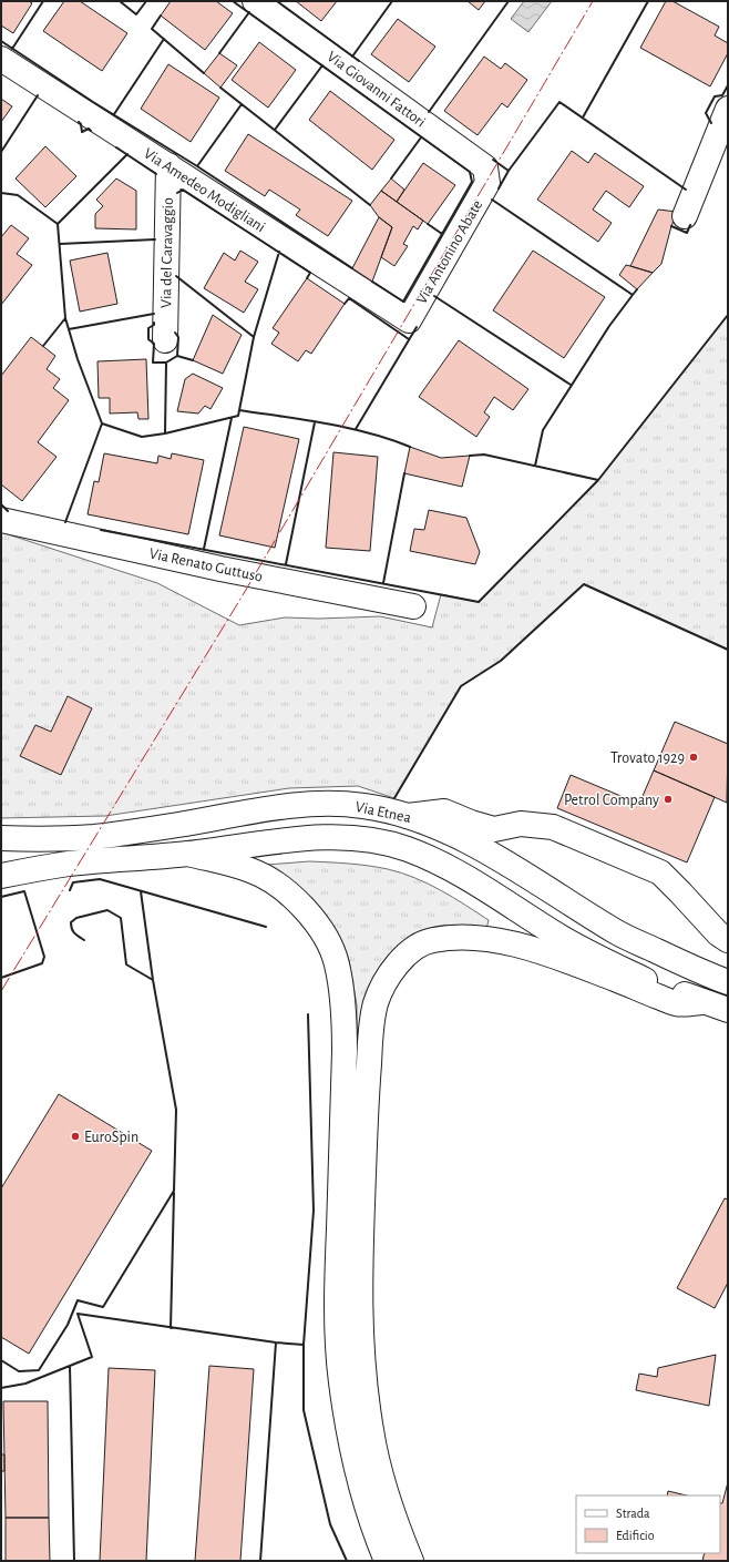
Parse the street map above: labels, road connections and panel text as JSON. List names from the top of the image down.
{
  "streets": {
    "main road": [
      "Via Giovanni Fattori",
      "Via Amedeo Modigliani",
      "Via Antonino Abate",
      "Via del Caravaggio",
      "Via Renato Guttuso",
      "Via Etnea"
    ]
  },
  "crossings": [
    ["Via Giovanni Fattori", "Via Antonino Abate"],
    ["Via Amedeo Modigliani", "Via Antonino Abate"],
    ["Via Amedeo Modigliani", "Via del Caravaggio"]
  ],
  "places": ["Trovato 1929", "Petrol Company", "EuroSpin"],
  "legend": ["Strada", "Edificio"]
}
